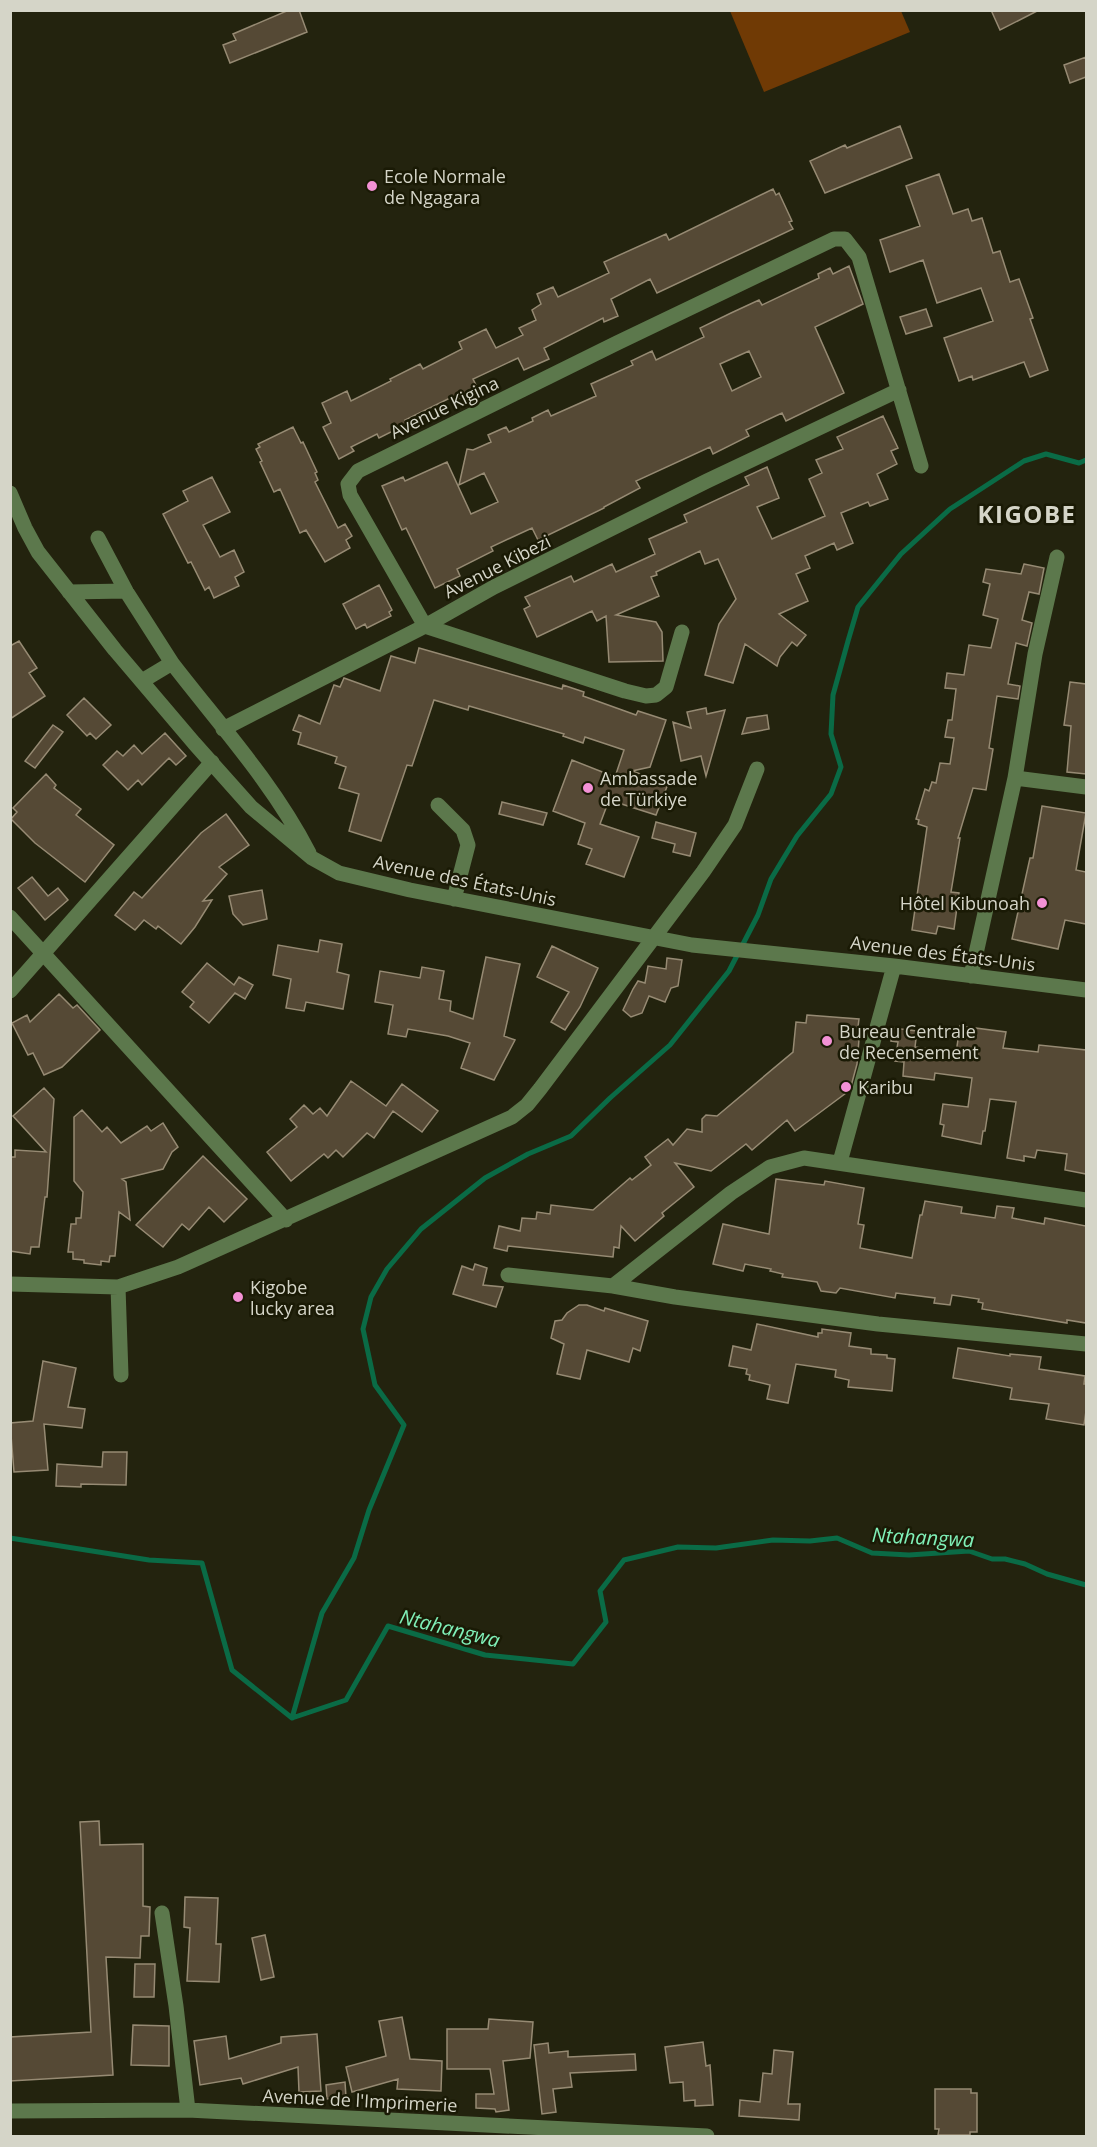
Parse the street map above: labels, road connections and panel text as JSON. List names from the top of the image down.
{
  "streets": {
    "street": [
      "Avenue Kigina",
      "Avenue Kibezi",
      "Avenue des États-Unis",
      "Avenue de l'Imprimerie"
    ]
  },
  "crossings": [
    ["Avenue Kigina", "Avenue Kibezi"]
  ],
  "districts": ["KIGOBE"],
  "water": ["Ntahangwa"],
  "places": [
    "Ecole Normale de Ngagara",
    "Ambassade de Türkiye",
    "Hôtel Kibunoah",
    "Bureau Centrale de Recensement",
    "Karibu",
    "Kigobe lucky area"
  ]
}
